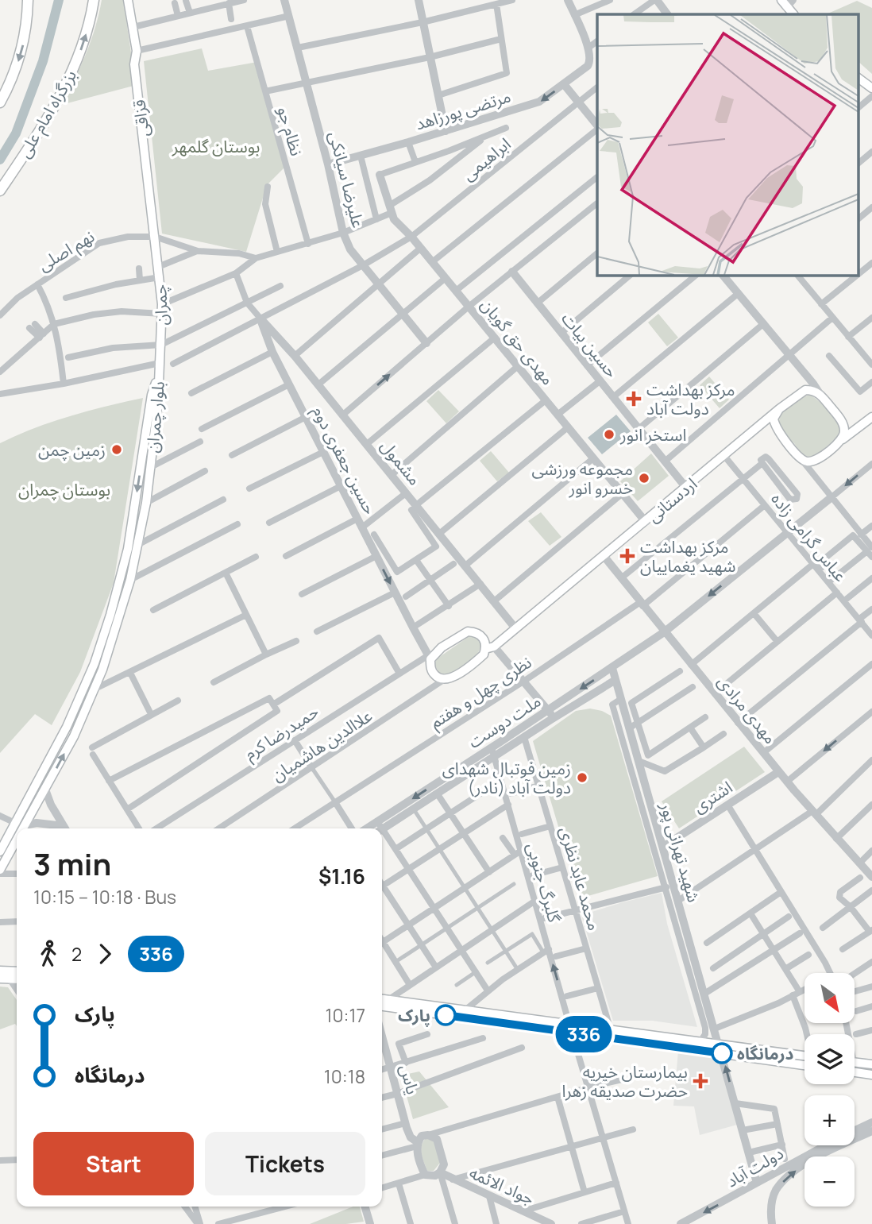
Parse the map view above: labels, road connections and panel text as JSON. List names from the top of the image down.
{
  "streets": {
    "highway": ["بزرگراه امام علی"],
    "main road": [
      "قزاقی",
      "چمران",
      "بلوار چمران",
      "اردستانی"
    ],
    "street": [
      "مرتضی پورزاهد",
      "نظام جو",
      "ابراهیمی",
      "علیرضا سیانکی",
      "نهم اصلی",
      "مهدی حق گویان",
      "حسین بیات",
      "حسین جعفری دوم",
      "مشمول",
      "عباس گرامی زاده",
      "نظری چهل و هفتم",
      "مهدی مرادی",
      "ملت دوست",
      "حمیدرضا کرم",
      "علاالدین هاشمیان",
      "اشتری",
      "شهید تهرانی پور",
      "محمد عابد نظری",
      "گلبرگ جنوبی",
      "یاس",
      "دولت آباد",
      "جواد الائمه"
    ]
  },
  "crossings": [
    ["مرتضی پورزاهد", "علیرضا سیانکی"],
    ["قزاقی", "نهم اصلی"],
    ["قزاقی", "چمران"],
    ["ابراهیمی", "علیرضا سیانکی"],
    ["ابراهیمی", "مهدی حق گویان"],
    ["ابراهیمی", "حسین جعفری دوم"],
    ["ابراهیمی", "مشمول"],
    ["نهم اصلی", "چمران"],
    ["چمران", "بلوار چمران"],
    ["مهدی حق گویان", "اردستانی"],
    ["حسین بیات", "اردستانی"],
    ["حسین جعفری دوم", "مشمول"],
    ["حسین جعفری دوم", "حمیدرضا کرم"],
    ["مشمول", "اردستانی"],
    ["اردستانی", "عباس گرامی زاده"],
    ["اردستانی", "مهدی مرادی"],
    ["اردستانی", "علاالدین هاشمیان"],
    ["عباس گرامی زاده", "نظری چهل و هفتم"],
    ["عباس گرامی زاده", "ملت دوست"],
    ["نظری چهل و هفتم", "مهدی مرادی"],
    ["مهدی مرادی", "ملت دوست"],
    ["مهدی مرادی", "اشتری"],
    ["ملت دوست", "شهید تهرانی پور"],
    ["ملت دوست", "محمد عابد نظری"],
    ["ملت دوست", "گلبرگ جنوبی"],
    ["اشتری", "شهید تهرانی پور"],
    ["شهید تهرانی پور", "دولت آباد"]
  ],
  "one_way": ["دولت آباد"],
  "parks": ["بوستان گلمهر", "بوستان چمران"],
  "places": {
    "health": ["مرکز بهداشت دولت آباد", "مرکز بهداشت شهید یغماییان", "بیمارستان خیریه حضرت صدیقه زهرا"],
    "other": [
      "استخر انور",
      "زمین چمن",
      "مجموعه ورزشی خسرو انور",
      "زمین فوتبال شهدای دولت آباد (نادر)",
      "پارک",
      "درمانگاه"
    ]
  },
  "lines": ["bus line 336"],
  "north": "bottom right",
  "page": {
    "on_map": "336",
    "heading": ["3 min", "10:15 – 10:18 · Bus", "$1.16"],
    "legs": ["2", "336"],
    "map_buttons": ["+", "−"],
    "list": [
      {
        "name": "پارک",
        "value": "10:17"
      },
      {
        "name": "درمانگاه",
        "value": "10:18"
      }
    ],
    "buttons": ["Start", "Tickets"]
  }
}
